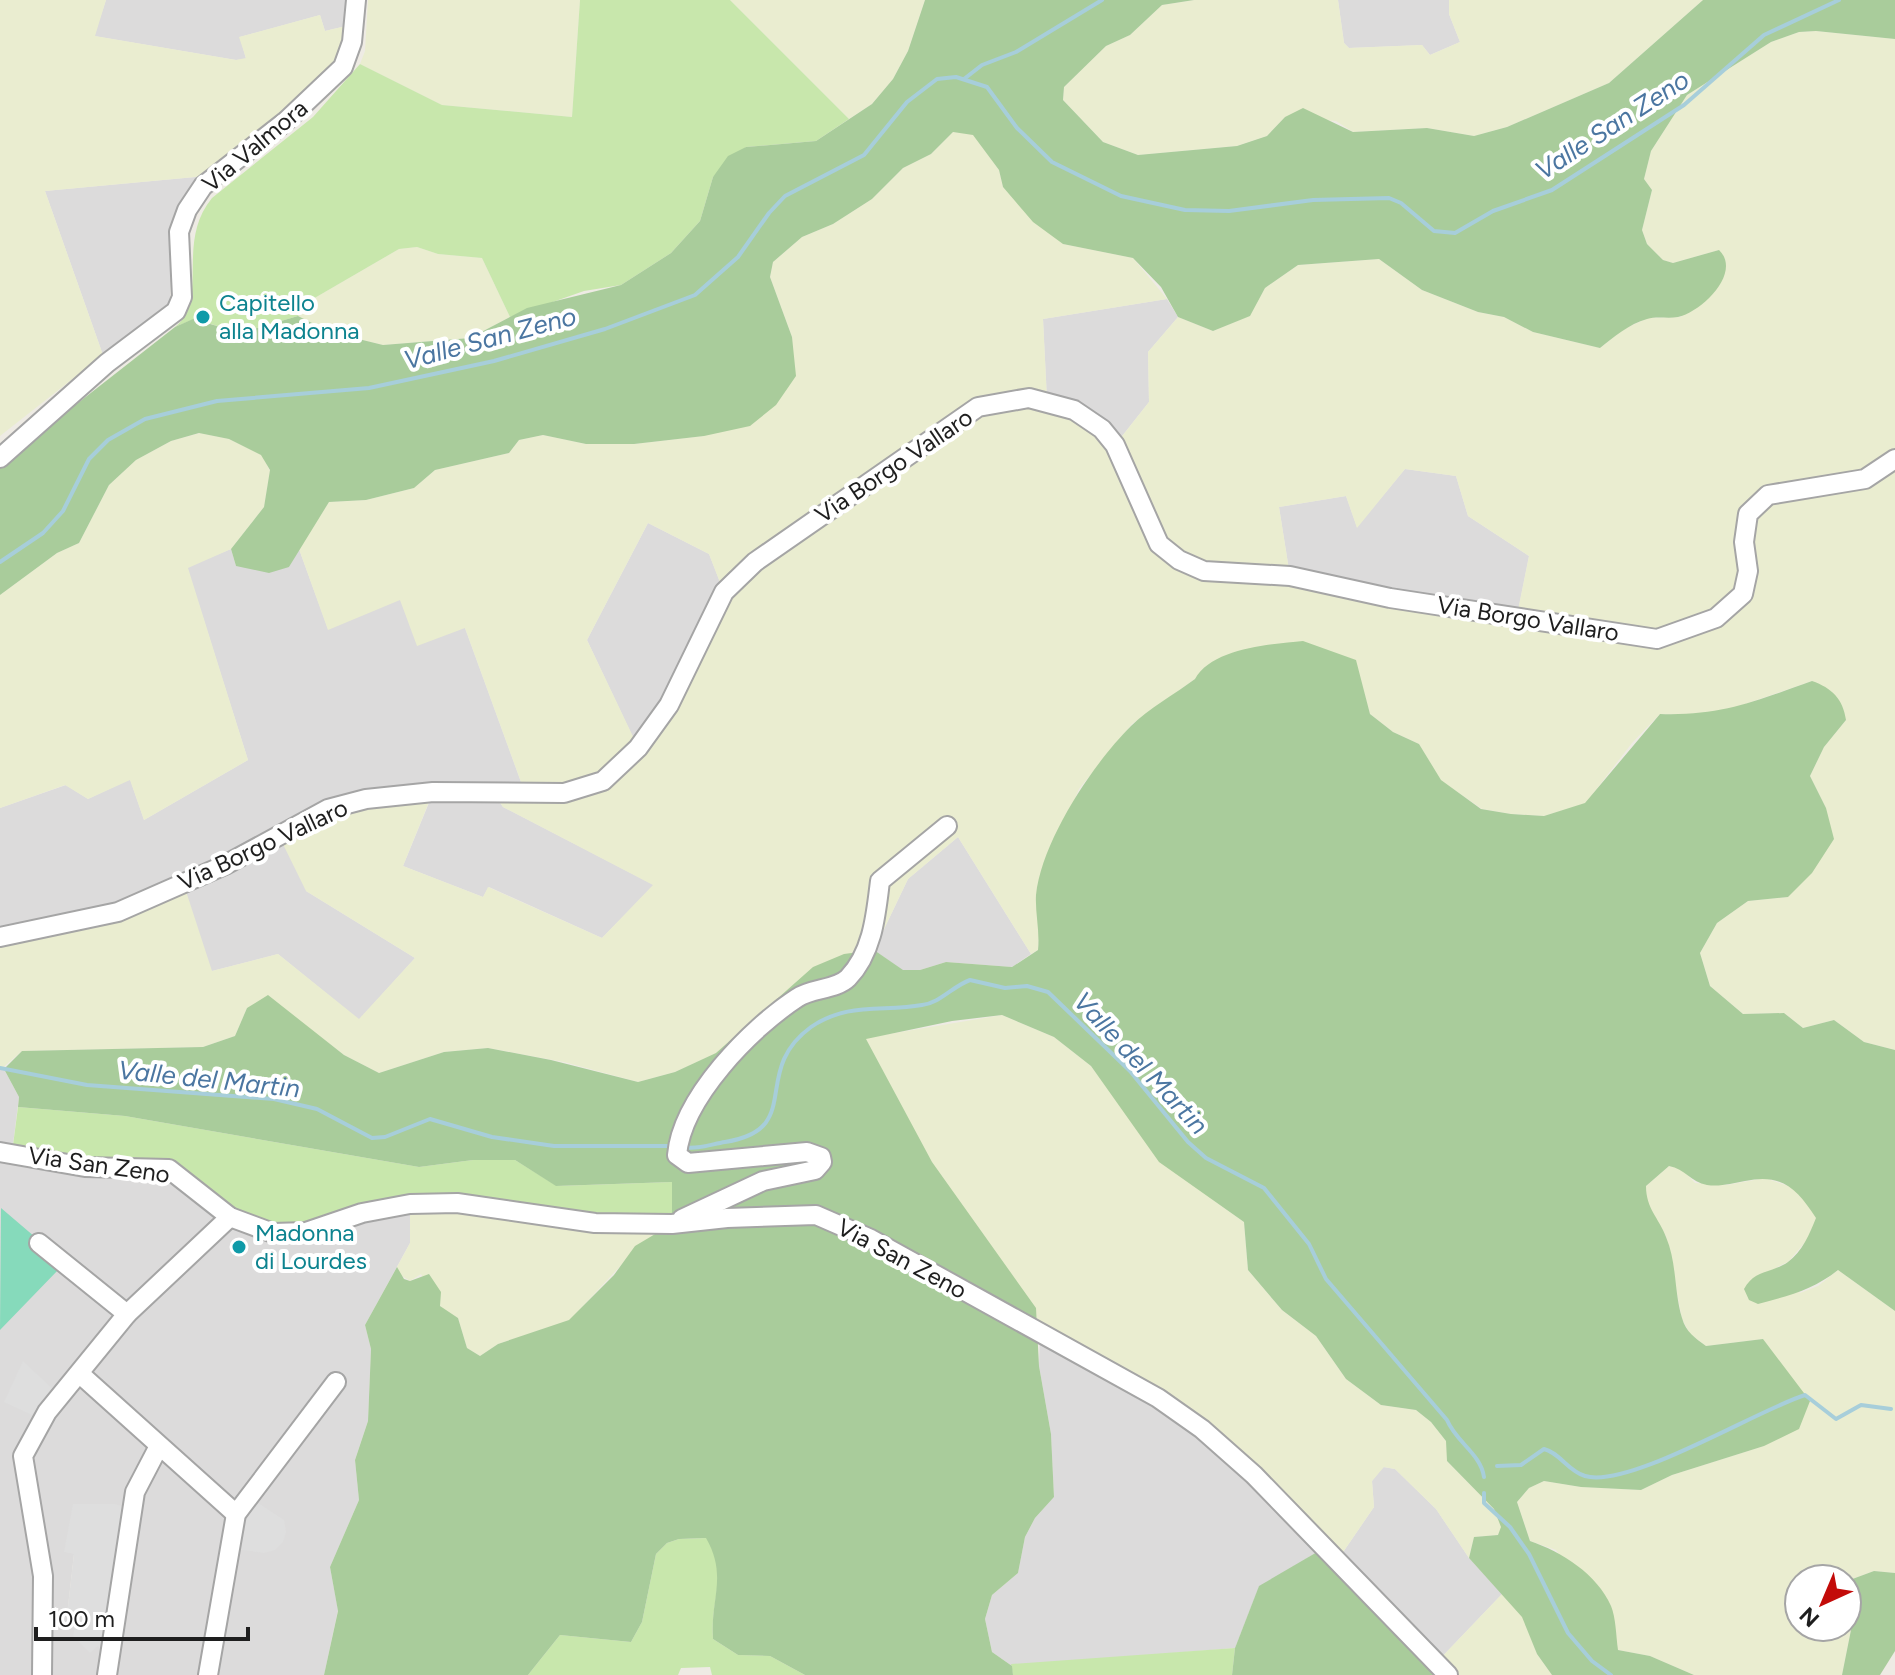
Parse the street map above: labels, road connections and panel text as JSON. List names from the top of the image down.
{
  "streets": {
    "street": ["Via Valmora", "Via Borgo Vallaro", "Via San Zeno"]
  },
  "water": ["Valle San Zeno", "Valle del Martin"],
  "places": ["Capitello alla Madonna", "Madonna di Lourdes"],
  "scale_bar": "100 m",
  "north": "bottom left"
}
